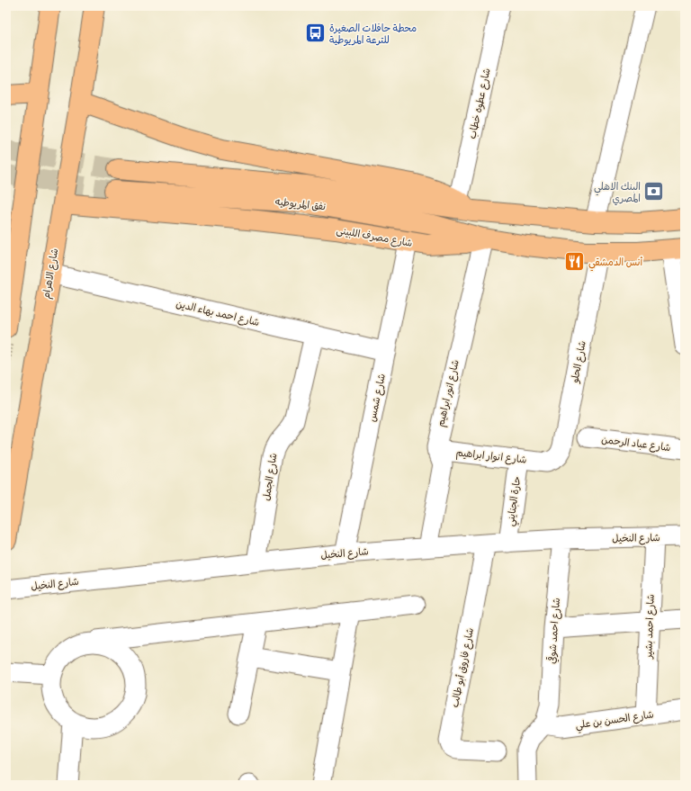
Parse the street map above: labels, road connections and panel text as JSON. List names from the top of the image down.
{
  "streets": {
    "main road": ["نفق المريوطيه", "شارع مصرف اللبينى", "شارع الاهرام"],
    "street": [
      "شارع عطوه خطاب",
      "شارع احمد بهاء الدين",
      "شارع الحلو",
      "شارع انور ابراهيم",
      "شارع شمس",
      "شارع عباد الرحمن",
      "شارع انوار ابراهيم",
      "شارع الجمل",
      "حارة الجنايني",
      "شارع النخيل",
      "شارع احمد بشير",
      "شارع احمد شوقي",
      "شارع فاروق أبو طالب",
      "شارع الحسن بن علي"
    ]
  },
  "crossings": [
    ["شارع عطوه خطاب", "نفق المريوطيه"],
    ["نفق المريوطيه", "شارع مصرف اللبينى"],
    ["نفق المريوطيه", "شارع انور ابراهيم"],
    ["شارع مصرف اللبينى", "شارع الاهرام"],
    ["شارع مصرف اللبينى", "شارع الحلو"],
    ["شارع مصرف اللبينى", "شارع انور ابراهيم"],
    ["شارع مصرف اللبينى", "شارع شمس"],
    ["شارع الاهرام", "شارع احمد بهاء الدين"],
    ["شارع احمد بهاء الدين", "شارع شمس"],
    ["شارع احمد بهاء الدين", "شارع الجمل"],
    ["شارع الحلو", "شارع انوار ابراهيم"],
    ["شارع انور ابراهيم", "شارع انوار ابراهيم"],
    ["شارع انور ابراهيم", "شارع النخيل"],
    ["شارع شمس", "شارع النخيل"],
    ["شارع انوار ابراهيم", "حارة الجنايني"],
    ["شارع الجمل", "شارع النخيل"],
    ["حارة الجنايني", "شارع النخيل"],
    ["شارع النخيل", "شارع احمد بشير"],
    ["شارع النخيل", "شارع احمد شوقي"],
    ["شارع النخيل", "شارع فاروق أبو طالب"],
    ["شارع احمد بشير", "شارع الحسن بن علي"],
    ["شارع احمد شوقي", "شارع الحسن بن علي"]
  ],
  "places": {
    "bus stop": ["محطة حافلات الصغيرة للترعة المريوطية"],
    "bank": ["البنك الاهلي المصري"],
    "restaurant": ["أنس الدمشقي"]
  }
}
